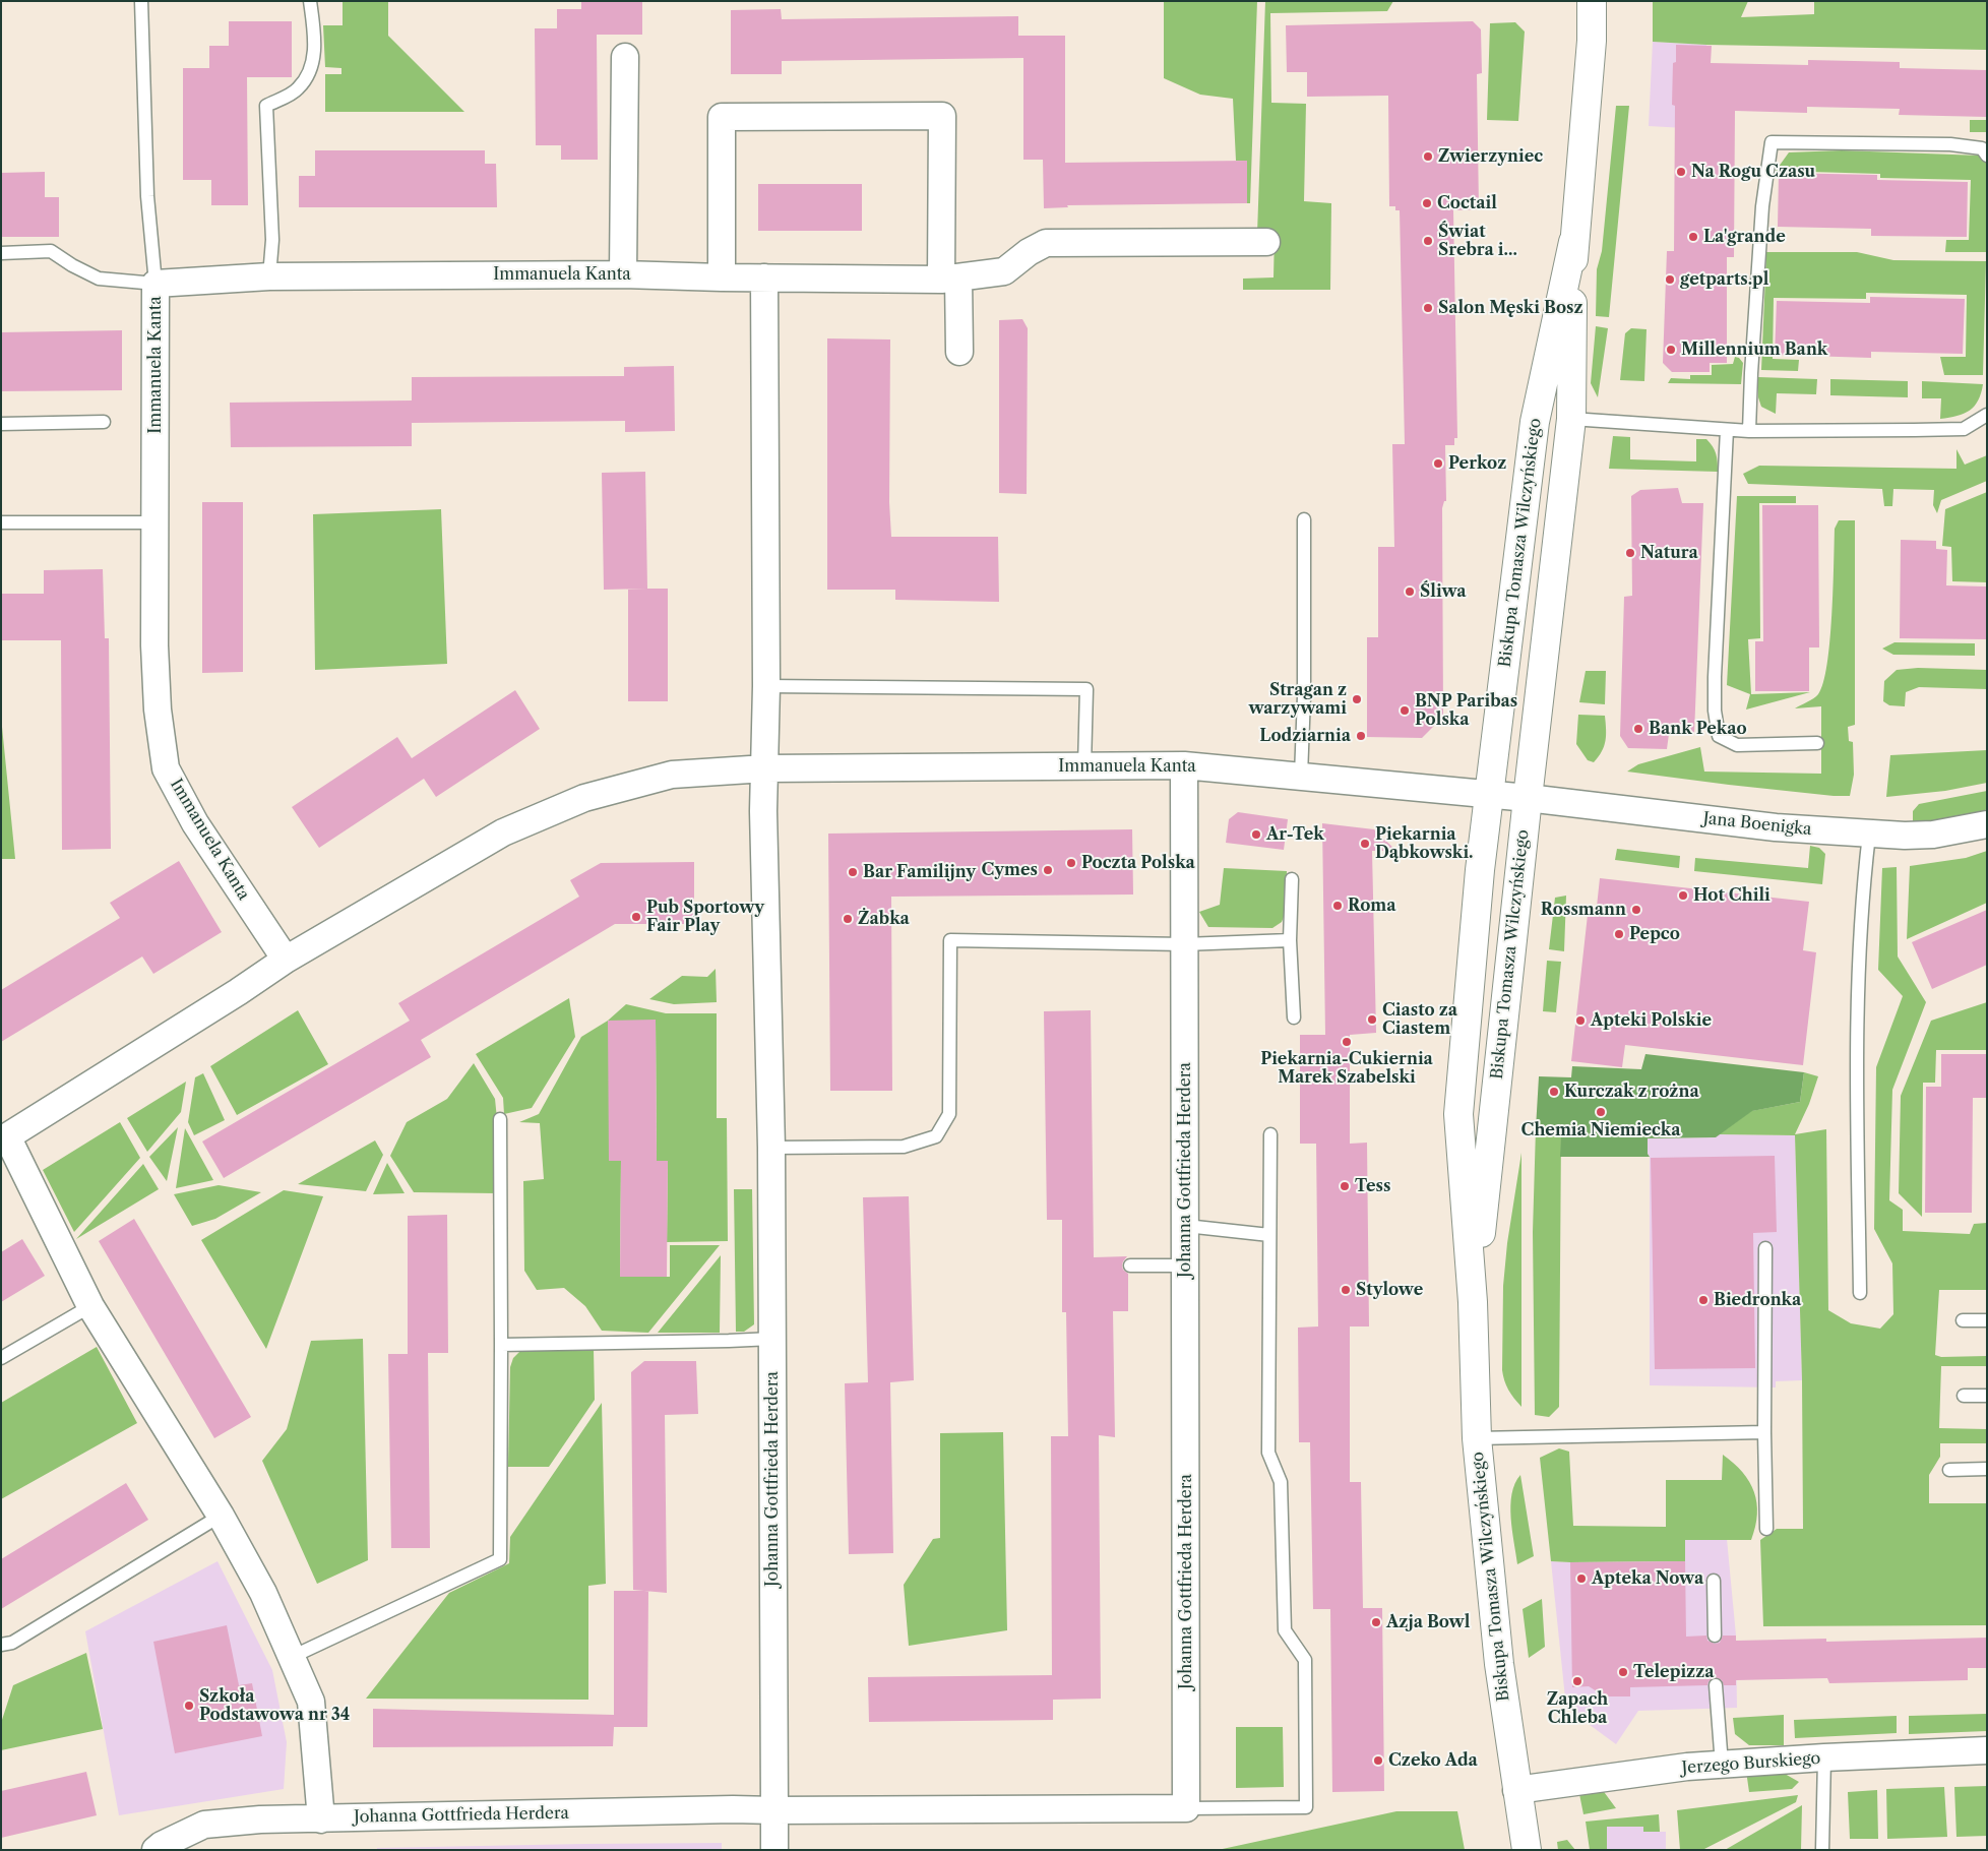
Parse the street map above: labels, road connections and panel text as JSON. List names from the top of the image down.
{
  "streets": {
    "street": [
      "Immanuela Kanta",
      "Biskupa Tomasza Wilczyńskiego",
      "Jana Boenigka",
      "Johanna Gottfrieda Herdera",
      "Jerzego Burskiego"
    ]
  },
  "crossings": [
    ["Immanuela Kanta", "Biskupa Tomasza Wilczyńskiego"],
    ["Immanuela Kanta", "Jana Boenigka"],
    ["Immanuela Kanta", "Johanna Gottfrieda Herdera"],
    ["Biskupa Tomasza Wilczyńskiego", "Jana Boenigka"],
    ["Biskupa Tomasza Wilczyńskiego", "Jerzego Burskiego"]
  ],
  "places": [
    "Zwierzyniec",
    "Na Rogu Czasu",
    "Coctail",
    "La'grande",
    "Świat Srebra i...",
    "getparts.pl",
    "Salon Męski Bosz",
    "Millennium Bank",
    "Perkoz",
    "Natura",
    "Śliwa",
    "Stragan z warzywami",
    "BNP Paribas Polska",
    "Bank Pekao",
    "Lodziarnia",
    "Ar-Tek",
    "Piekarnia Dąbkowski.",
    "Poczta Polska",
    "Cymes",
    "Bar Familijny",
    "Hot Chili",
    "Roma",
    "Rossmann",
    "Pub Sportowy Fair Play",
    "Żabka",
    "Pepco",
    "Ciasto za Ciastem",
    "Apteki Polskie",
    "Piekarnia-Cukiernia Marek Szabelski",
    "Kurczak z rożna",
    "Chemia Niemiecka",
    "Tess",
    "Stylowe",
    "Biedronka",
    "Apteka Nowa",
    "Azja Bowl",
    "Telepizza",
    "Zapach Chleba",
    "Szkoła Podstawowa nr 34",
    "Czeko Ada"
  ]
}
